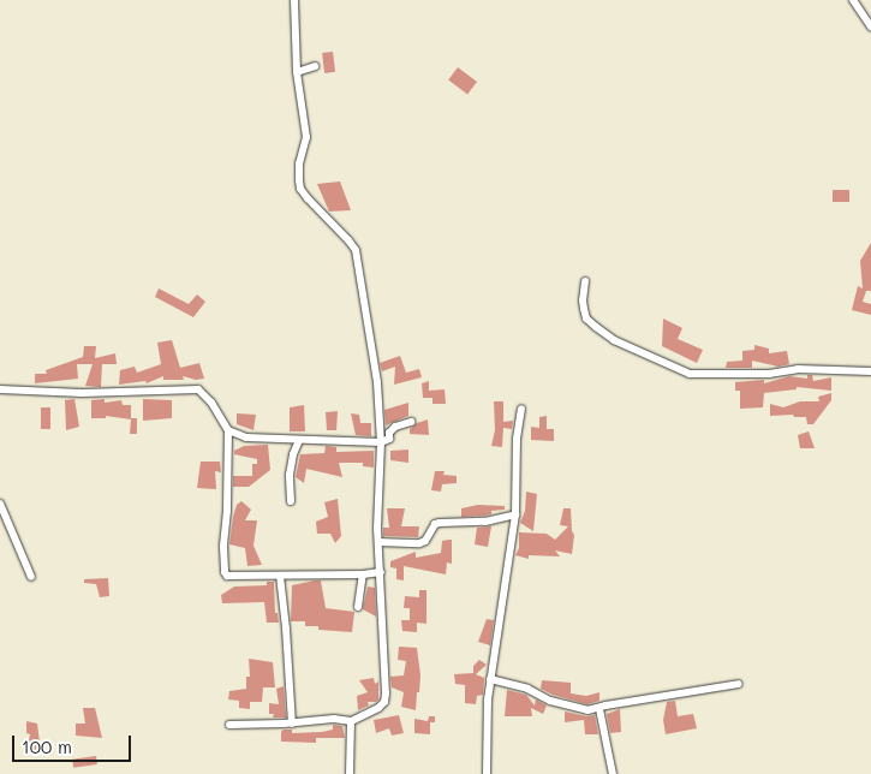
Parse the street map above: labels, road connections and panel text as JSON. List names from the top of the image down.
{
  "scale_bar": "100 m"
}
